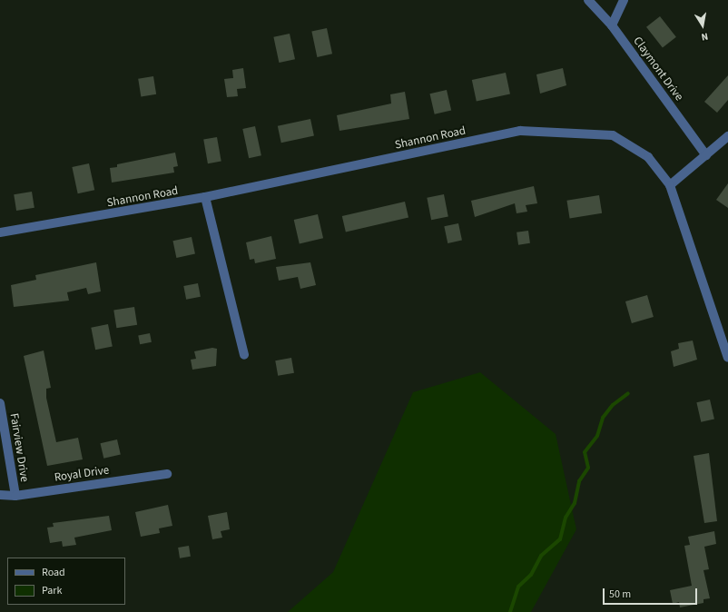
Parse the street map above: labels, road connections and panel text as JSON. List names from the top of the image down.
{
  "streets": {
    "street": [
      "Claymont Drive",
      "Shannon Road",
      "Fairview Drive",
      "Royal Drive"
    ]
  },
  "crossings": [
    ["Fairview Drive", "Royal Drive"]
  ],
  "legend": ["Road", "Park"],
  "scale_bar": "50 m",
  "north": "bottom"
}
